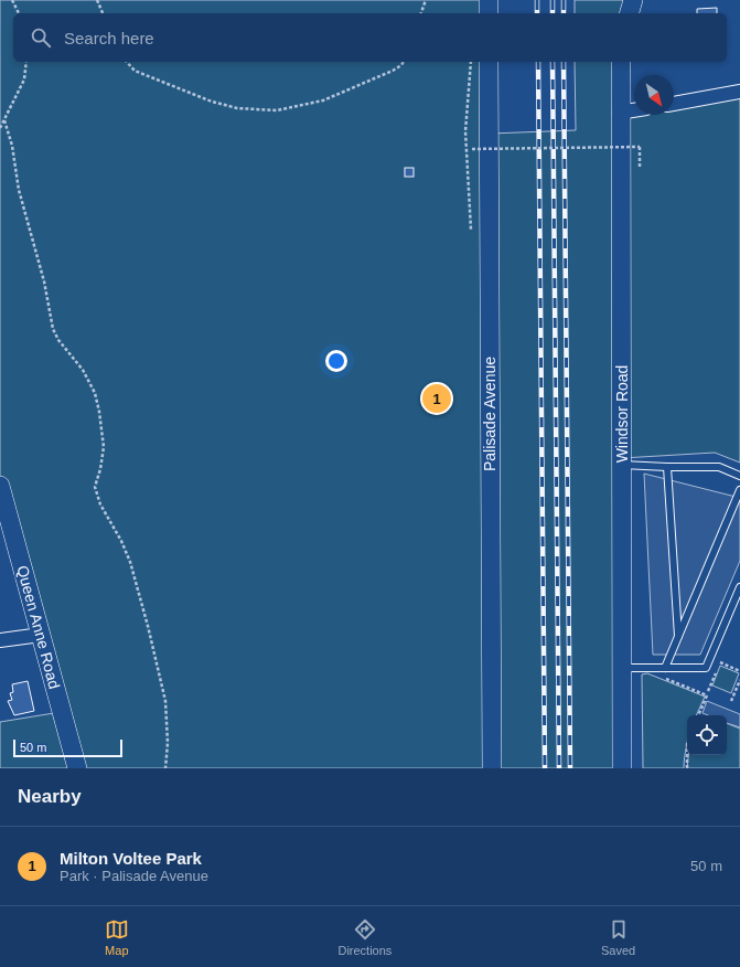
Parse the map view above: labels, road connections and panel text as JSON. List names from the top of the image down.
{
  "streets": {
    "street": ["Palisade Avenue", "Windsor Road", "Queen Anne Road"]
  },
  "scale_bar": "50 m",
  "north": "bottom right",
  "page": {
    "search": "Search here",
    "pins": "1",
    "scale": "50 m",
    "heading": "Nearby",
    "list": [
      {
        "mark": "1",
        "name": "Milton Voltee Park",
        "note": "Park · Palisade Avenue",
        "value": "50 m"
      }
    ],
    "nav": ["Map", "Directions", "Saved"]
  }
}
